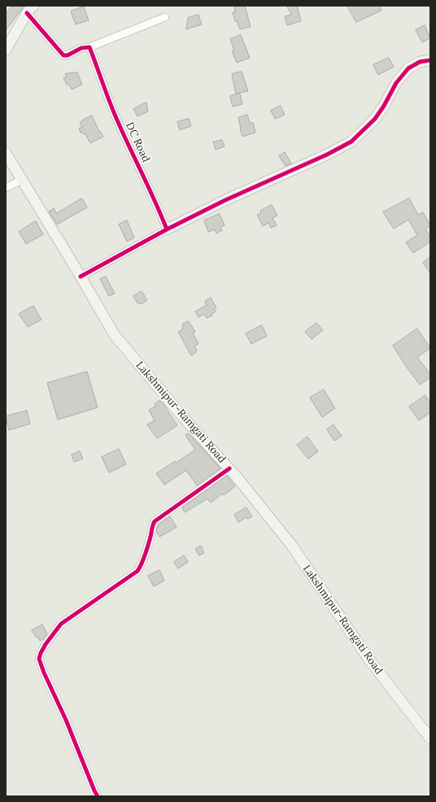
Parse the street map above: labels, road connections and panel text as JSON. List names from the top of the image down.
{
  "streets": {
    "main road": ["Lakshmipur-Ramgati Road"],
    "street": ["DC Road"]
  }
}
